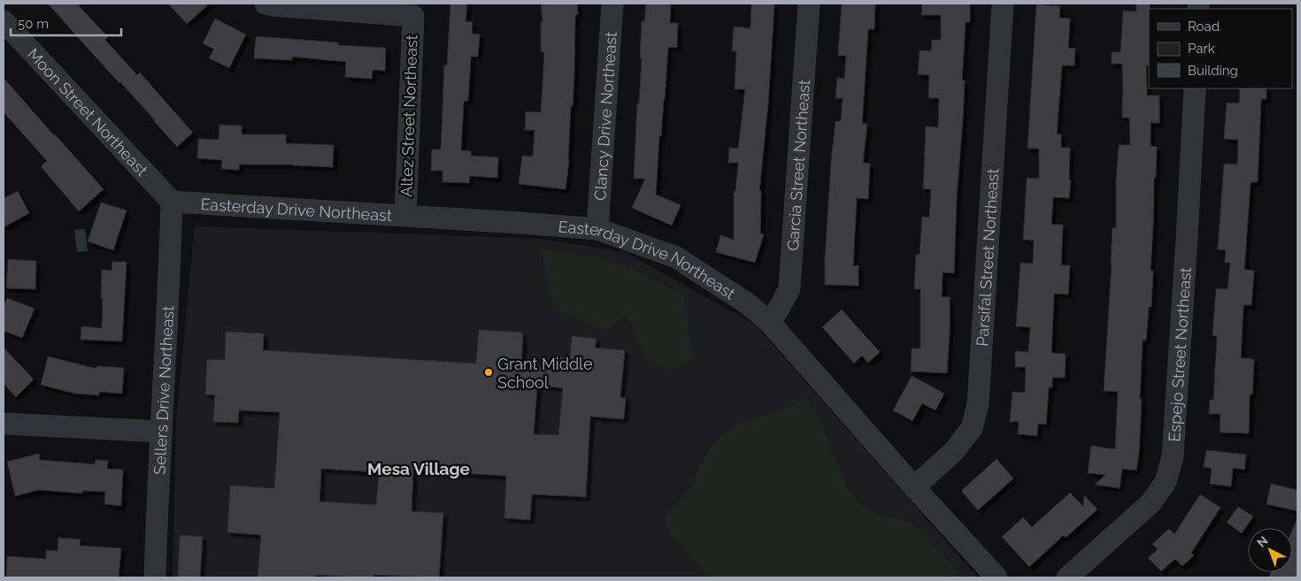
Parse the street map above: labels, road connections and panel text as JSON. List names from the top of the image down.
{
  "streets": {
    "street": [
      "Moon Street Northeast",
      "Altez Street Northeast",
      "Clancy Drive Northeast",
      "Garcia Street Northeast",
      "Easterday Drive Northeast",
      "Parsifal Street Northeast",
      "Espejo Street Northeast",
      "Sellers Drive Northeast"
    ]
  },
  "crossings": [
    ["Moon Street Northeast", "Easterday Drive Northeast"],
    ["Moon Street Northeast", "Sellers Drive Northeast"],
    ["Altez Street Northeast", "Easterday Drive Northeast"],
    ["Clancy Drive Northeast", "Easterday Drive Northeast"],
    ["Garcia Street Northeast", "Easterday Drive Northeast"],
    ["Easterday Drive Northeast", "Parsifal Street Northeast"],
    ["Easterday Drive Northeast", "Sellers Drive Northeast"]
  ],
  "districts": ["Mesa Village"],
  "places": ["Grant Middle School"],
  "legend": ["Road", "Park", "Building"],
  "scale_bar": "50 m",
  "north": "top left"
}
